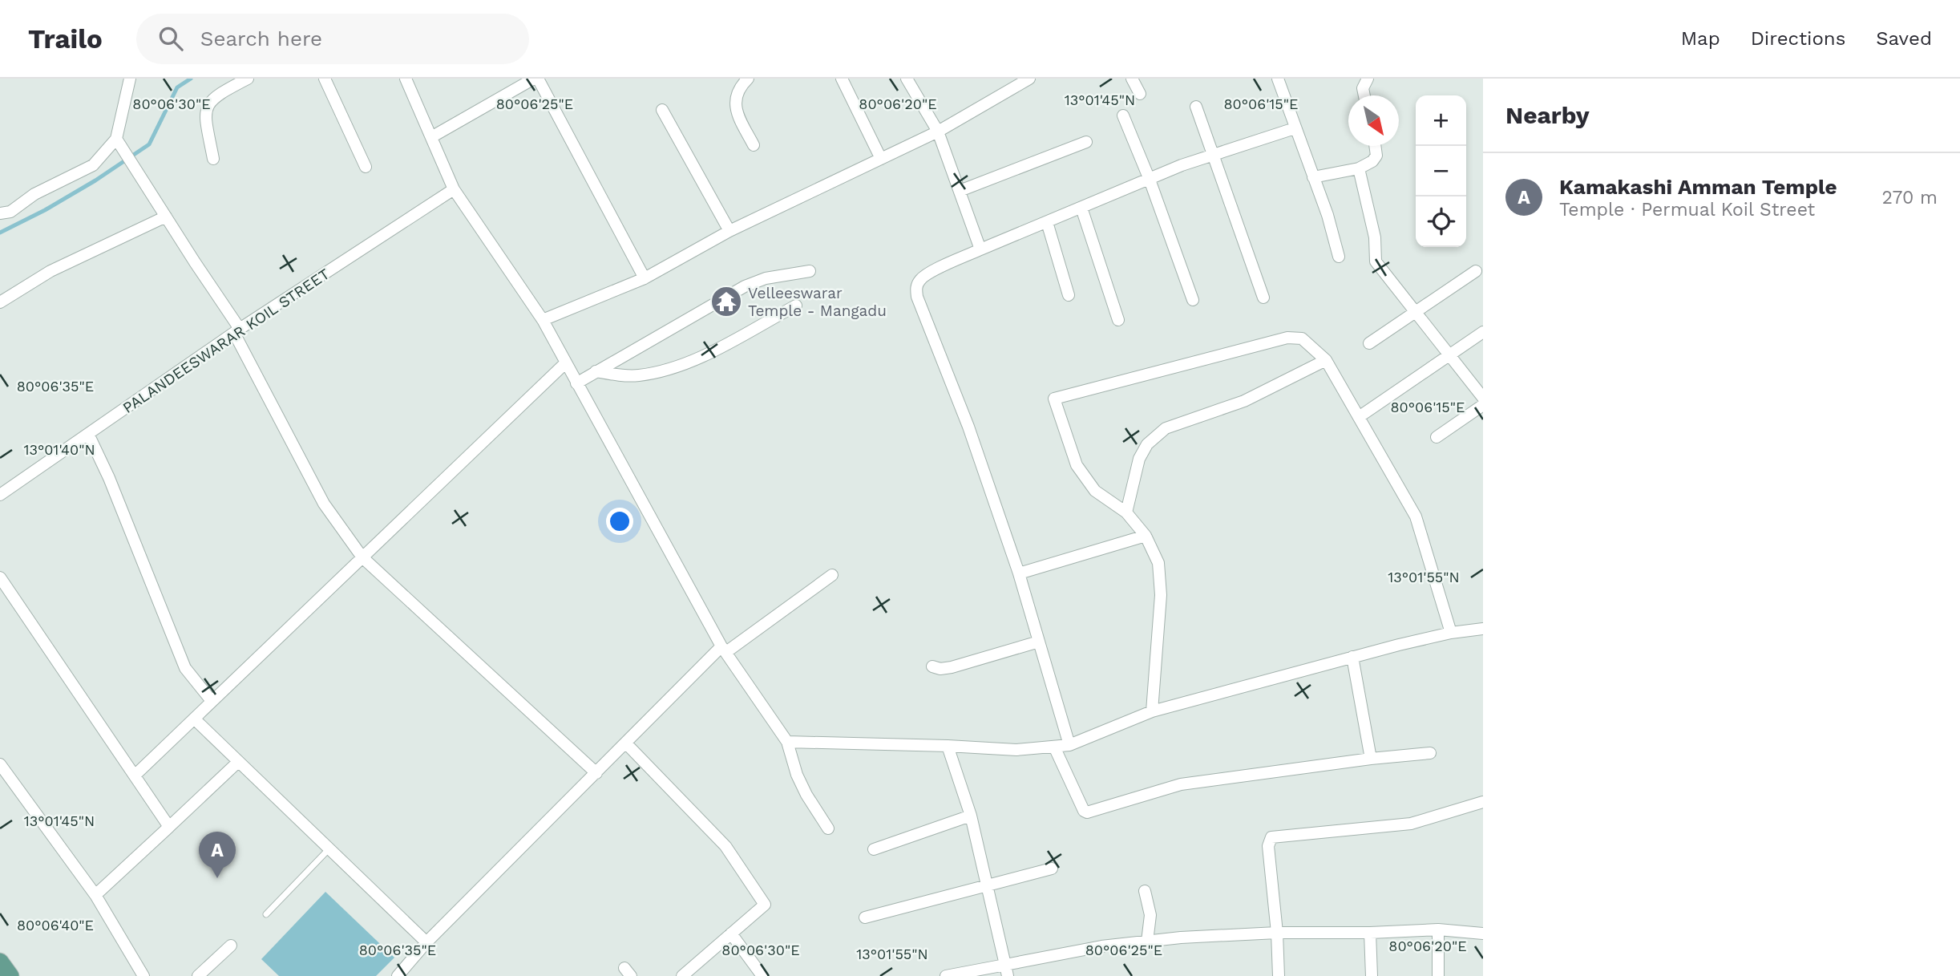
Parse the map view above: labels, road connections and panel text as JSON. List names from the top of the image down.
{
  "streets": {
    "street": ["PALANDEESWARAR KOIL STREET"]
  },
  "places": {
    "temple": ["Velleeswarar Temple - Mangadu"]
  },
  "north": "bottom right",
  "page": {
    "header": "Trailo",
    "search": "Search here",
    "nav": ["Map", "Directions", "Saved"],
    "heading": "Nearby",
    "map_buttons": ["+", "−"],
    "list": [
      {
        "mark": "A",
        "name": "Kamakashi Amman Temple",
        "note": "Temple · Permual Koil Street",
        "value": "270 m"
      }
    ],
    "pins": "A"
  },
  "coordinates": [
    "13°01'45\"N",
    "80°06'25\"E",
    "80°06'20\"E",
    "80°06'30\"E",
    "80°06'15\"E",
    "80°06'35\"E",
    "13°01'40\"N",
    "13°01'55\"N",
    "80°06'40\"E"
  ]
}
